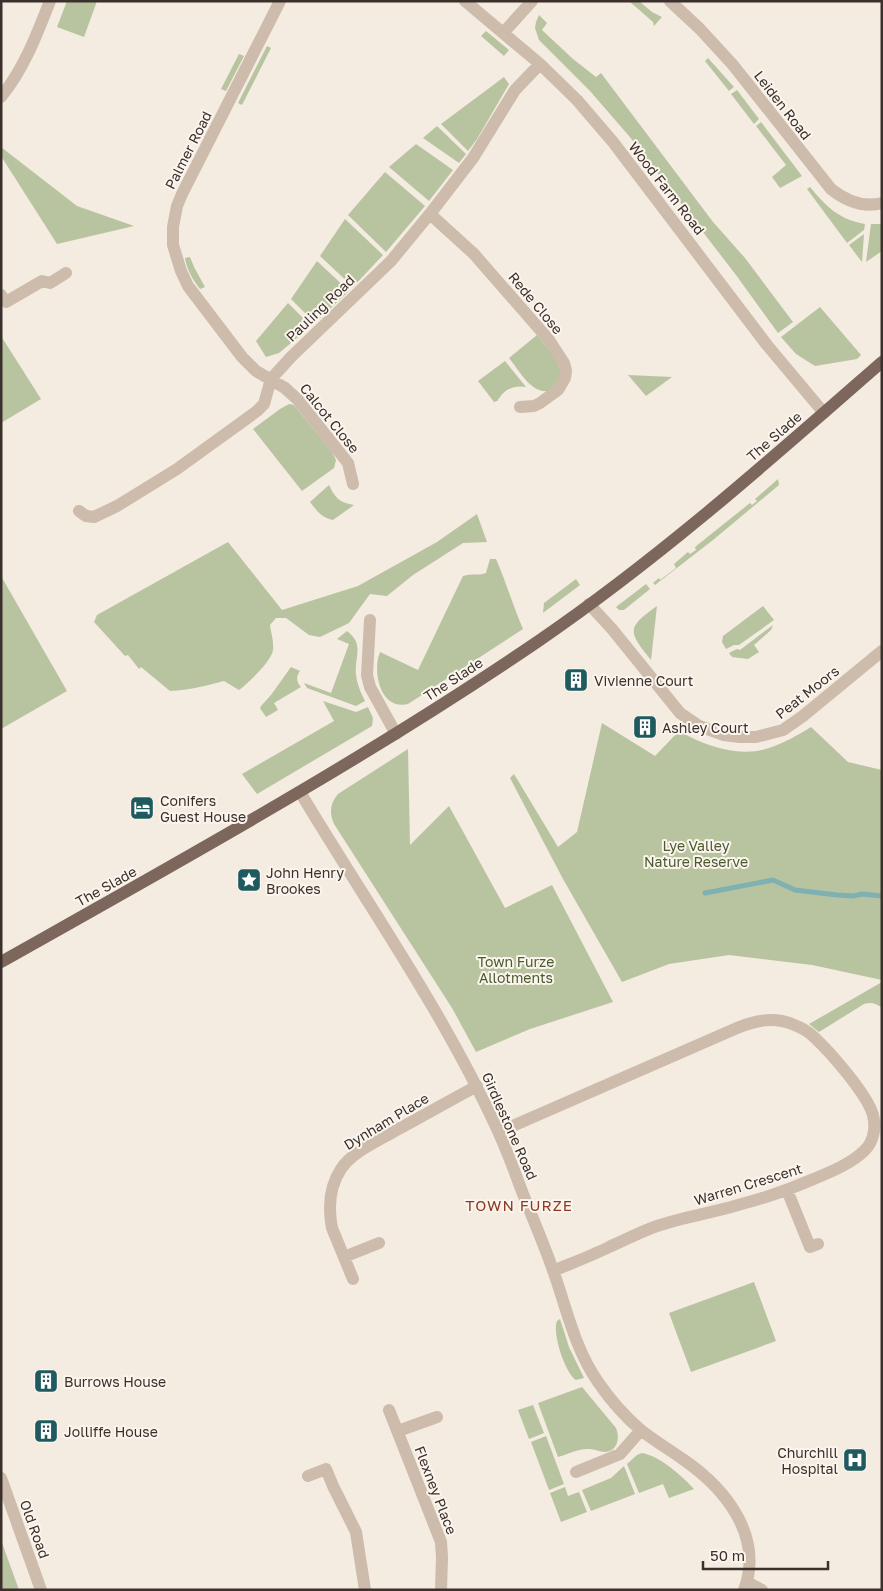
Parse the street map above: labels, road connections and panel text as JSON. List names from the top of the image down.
{
  "streets": {
    "main road": ["The Slade"],
    "street": [
      "Leiden Road",
      "Palmer Road",
      "Wood Farm Road",
      "Rede Close",
      "Pauling Road",
      "Calcot Close",
      "Peat Moors",
      "Dynham Place",
      "Girdlestone Road",
      "Warren Crescent",
      "Flexney Place",
      "Old Road"
    ]
  },
  "crossings": [
    ["Palmer Road", "Pauling Road"],
    ["Palmer Road", "Calcot Close"],
    ["Wood Farm Road", "Pauling Road"],
    ["Wood Farm Road", "The Slade"],
    ["Rede Close", "Pauling Road"],
    ["Pauling Road", "Calcot Close"],
    ["The Slade", "Peat Moors"],
    ["The Slade", "Girdlestone Road"],
    ["Dynham Place", "Girdlestone Road"],
    ["Girdlestone Road", "Warren Crescent"]
  ],
  "districts": ["TOWN FURZE"],
  "parks": ["Lye Valley Nature Reserve", "Town Furze Allotments"],
  "places": {
    "building": [
      "Vivienne Court",
      "Ashley Court",
      "Burrows House",
      "Jolliffe House"
    ],
    "hotel": ["Conifers Guest House"],
    "place": ["John Henry Brookes"],
    "hospital": ["Churchill Hospital"]
  },
  "scale_bar": "50 m"
}
